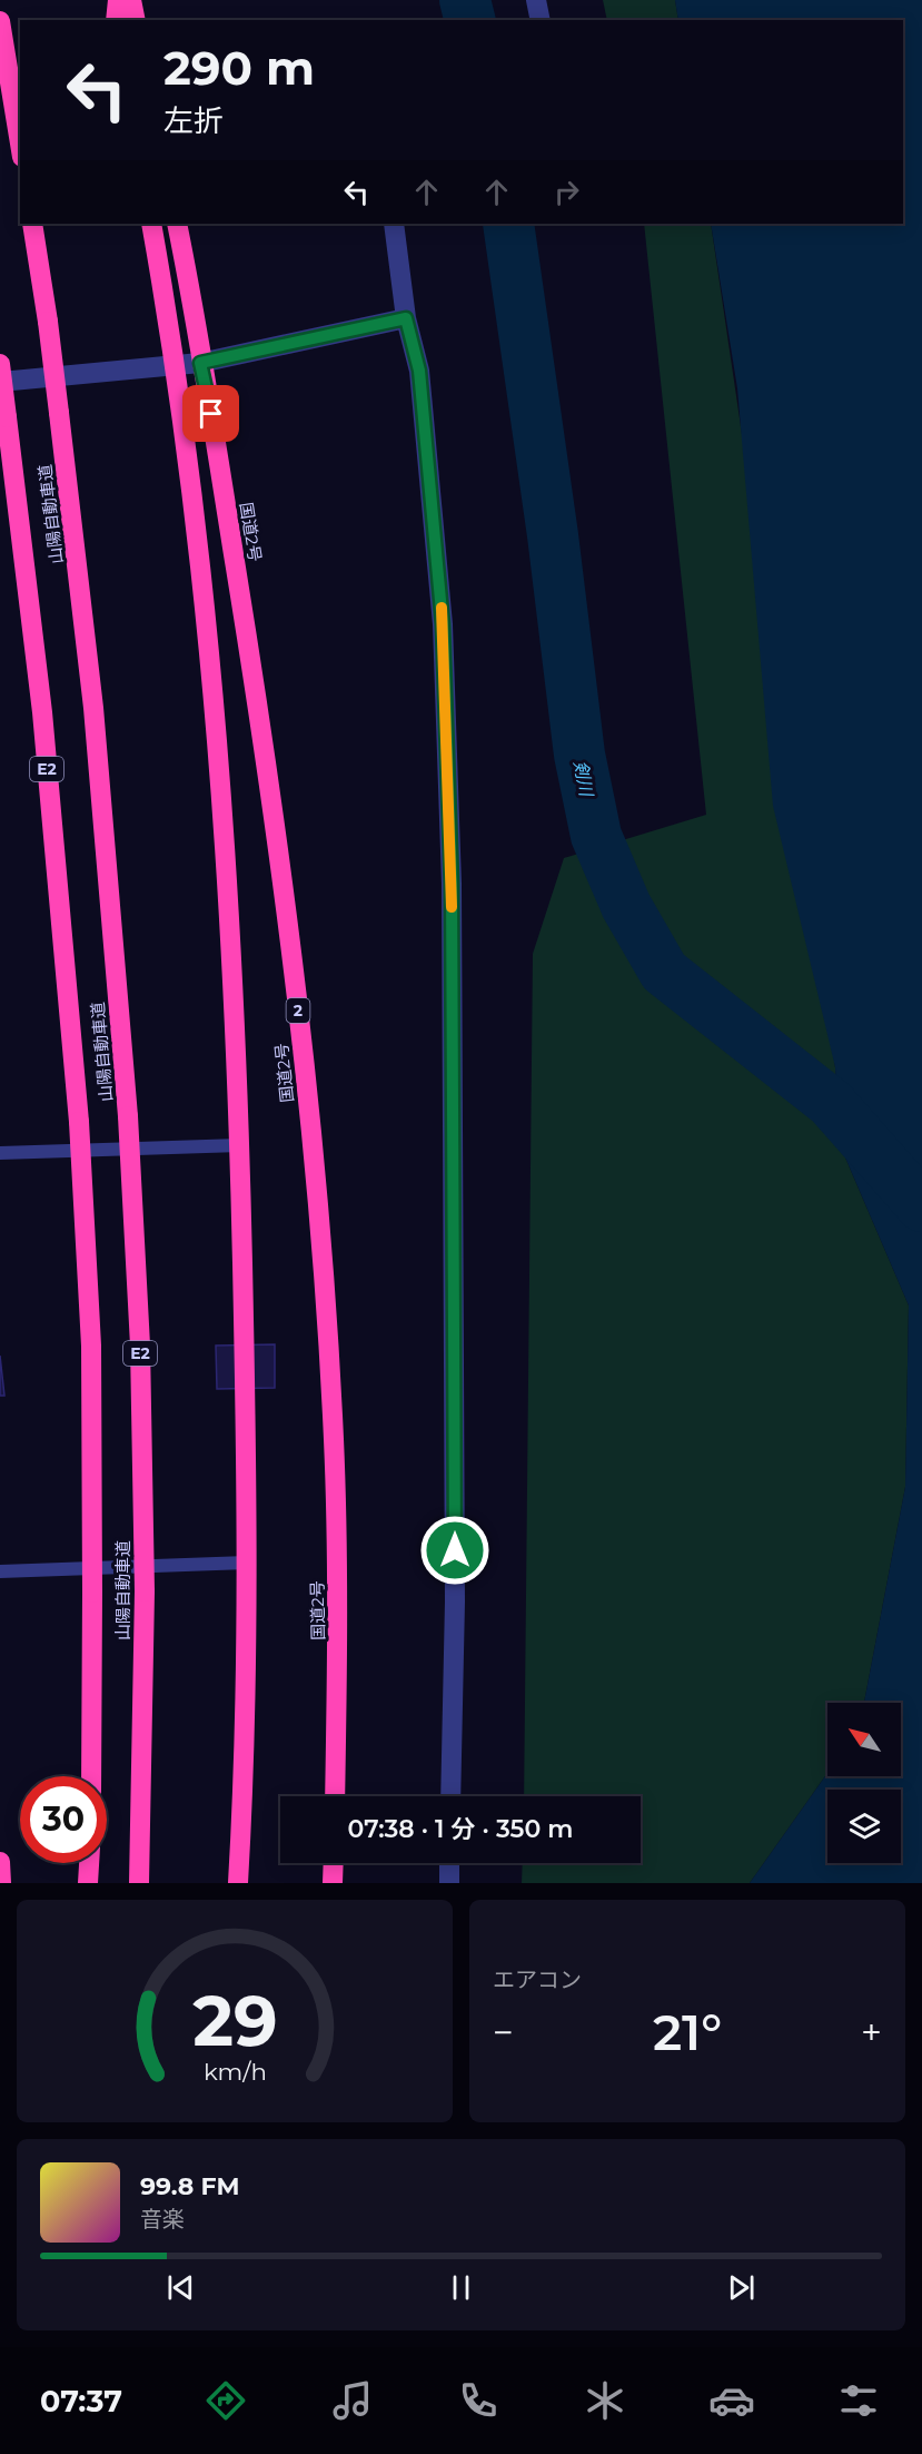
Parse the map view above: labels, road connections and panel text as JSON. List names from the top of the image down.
{
  "streets": {
    "highway": [
      "山陽自動車道",
      "国道2号",
      "E2",
      "2"
    ]
  },
  "water": ["剣川"],
  "north": "top left",
  "page": {
    "turn": ["290 m", "左折"],
    "limit": "30",
    "trip": "07:38 · 1 分 · 350 m",
    "tile": "エアコン",
    "heat": ["−", "21°", "+"],
    "song": ["99.8 FM", "音楽"],
    "tabs": "07:37",
    "gauge": ["29", "km/h"]
  }
}
